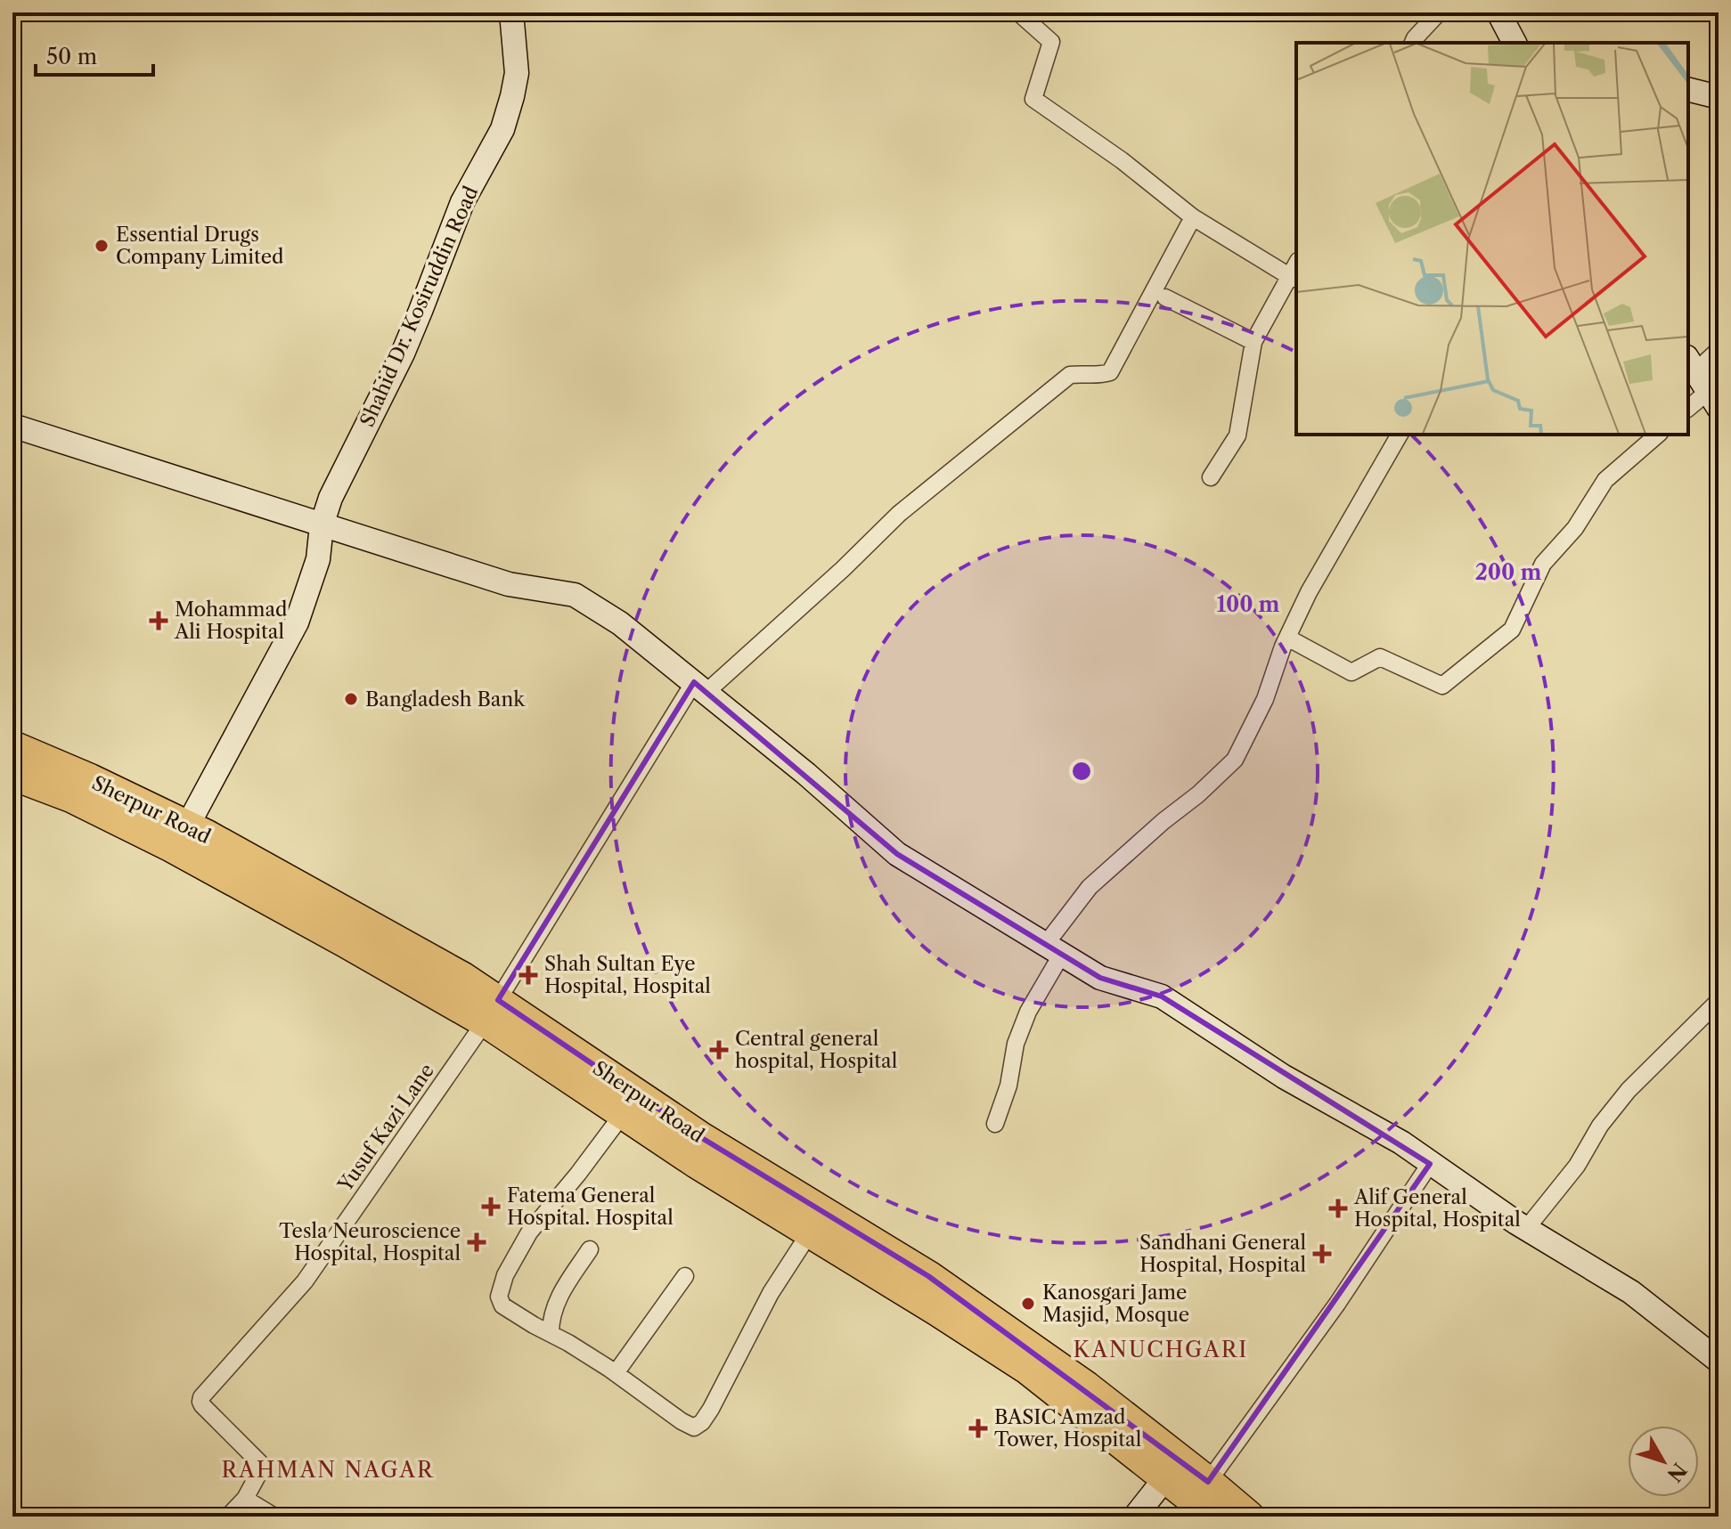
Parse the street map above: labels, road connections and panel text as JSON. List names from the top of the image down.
{
  "streets": {
    "highway": ["Sherpur Road"],
    "street": ["Shahid Dr. Kosiruddin Road", "Yusuf Kazi Lane"]
  },
  "crossings": [
    ["Shahid Dr. Kosiruddin Road", "Sherpur Road"],
    ["Sherpur Road", "Yusuf Kazi Lane"]
  ],
  "districts": ["KANUCHGARI", "RAHMAN NAGAR"],
  "places": {
    "other": ["Essential Drugs Company Limited", "Bangladesh Bank", "Kanosgari Jame Masjid, Mosque"],
    "health": [
      "Mohammad Ali Hospital",
      "Shah Sultan Eye Hospital, Hospital",
      "Central general hospital, Hospital",
      "Fatema General Hospital. Hospital",
      "Alif General Hospital, Hospital",
      "Tesla Neuroscience Hospital, Hospital",
      "Sandhani General Hospital, Hospital",
      "BASIC Amzad Tower, Hospital"
    ]
  },
  "scale_bar": "50 m",
  "north": "bottom right",
  "rings": ["200 m", "100 m"]
}
